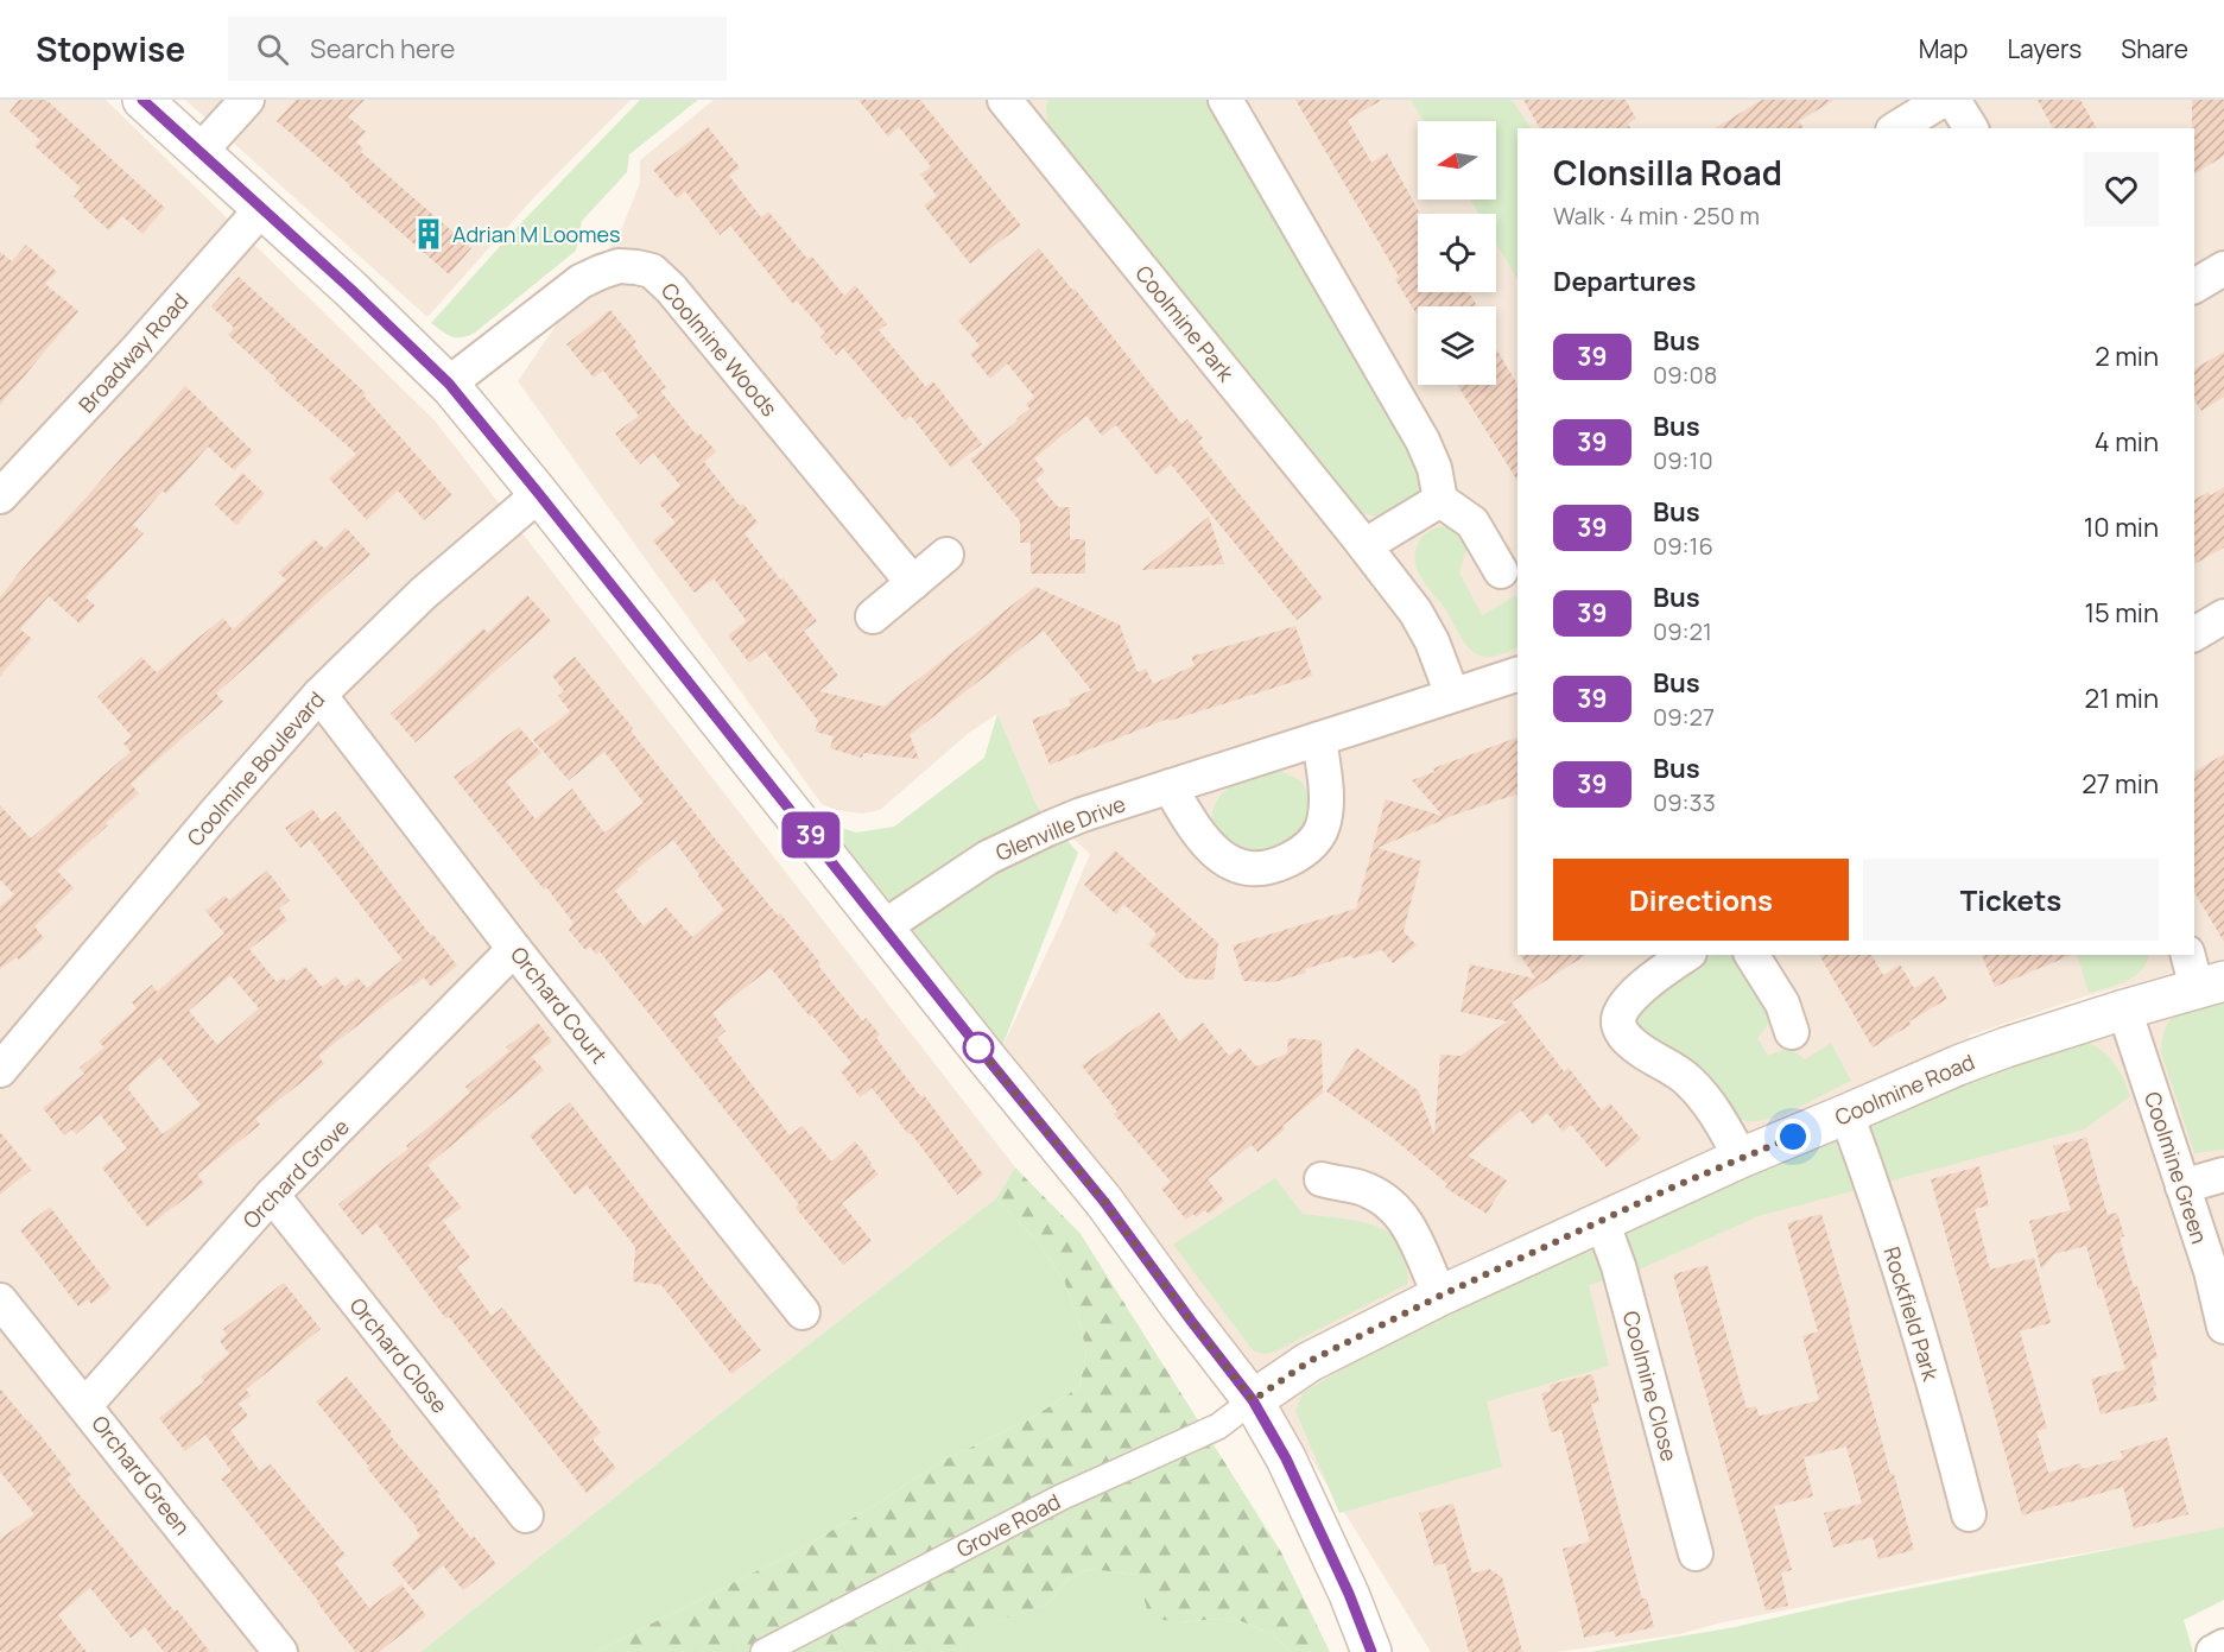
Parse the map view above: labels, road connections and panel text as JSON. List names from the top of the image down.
{
  "streets": {
    "street": [
      "Coolmine Park",
      "Coolmine Woods",
      "Broadway Road",
      "Coolmine Boulevard",
      "Glenville Drive",
      "Orchard Court",
      "Coolmine Road",
      "Coolmine Green",
      "Orchard Grove",
      "Rockfield Park",
      "Orchard Close",
      "Coolmine Close",
      "Orchard Green",
      "Grove Road"
    ]
  },
  "crossings": [
    ["Coolmine Park", "Glenville Drive"],
    ["Coolmine Boulevard", "Orchard Court"],
    ["Orchard Court", "Orchard Grove"],
    ["Coolmine Road", "Coolmine Green"],
    ["Coolmine Road", "Rockfield Park"],
    ["Coolmine Road", "Coolmine Close"],
    ["Coolmine Road", "Grove Road"],
    ["Orchard Grove", "Orchard Close"],
    ["Orchard Grove", "Orchard Green"]
  ],
  "places": {
    "building": ["Adrian M Loomes"]
  },
  "lines": ["bus line 39"],
  "north": "left",
  "page": {
    "header": "Stopwise",
    "search": "Search here",
    "nav": ["Map", "Layers", "Share"],
    "on_map": "39",
    "heading": [
      ["Clonsilla Road", "Walk · 4 min · 250 m"],
      "Departures"
    ],
    "list": [
      {
        "mark": "39",
        "name": "Bus",
        "note": "09:08",
        "value": "2 min"
      },
      {
        "mark": "39",
        "name": "Bus",
        "note": "09:10",
        "value": "4 min"
      },
      {
        "mark": "39",
        "name": "Bus",
        "note": "09:16",
        "value": "10 min"
      },
      {
        "mark": "39",
        "name": "Bus",
        "note": "09:21",
        "value": "15 min"
      },
      {
        "mark": "39",
        "name": "Bus",
        "note": "09:27",
        "value": "21 min"
      },
      {
        "mark": "39",
        "name": "Bus",
        "note": "09:33",
        "value": "27 min"
      }
    ],
    "buttons": ["Directions", "Tickets"]
  }
}
